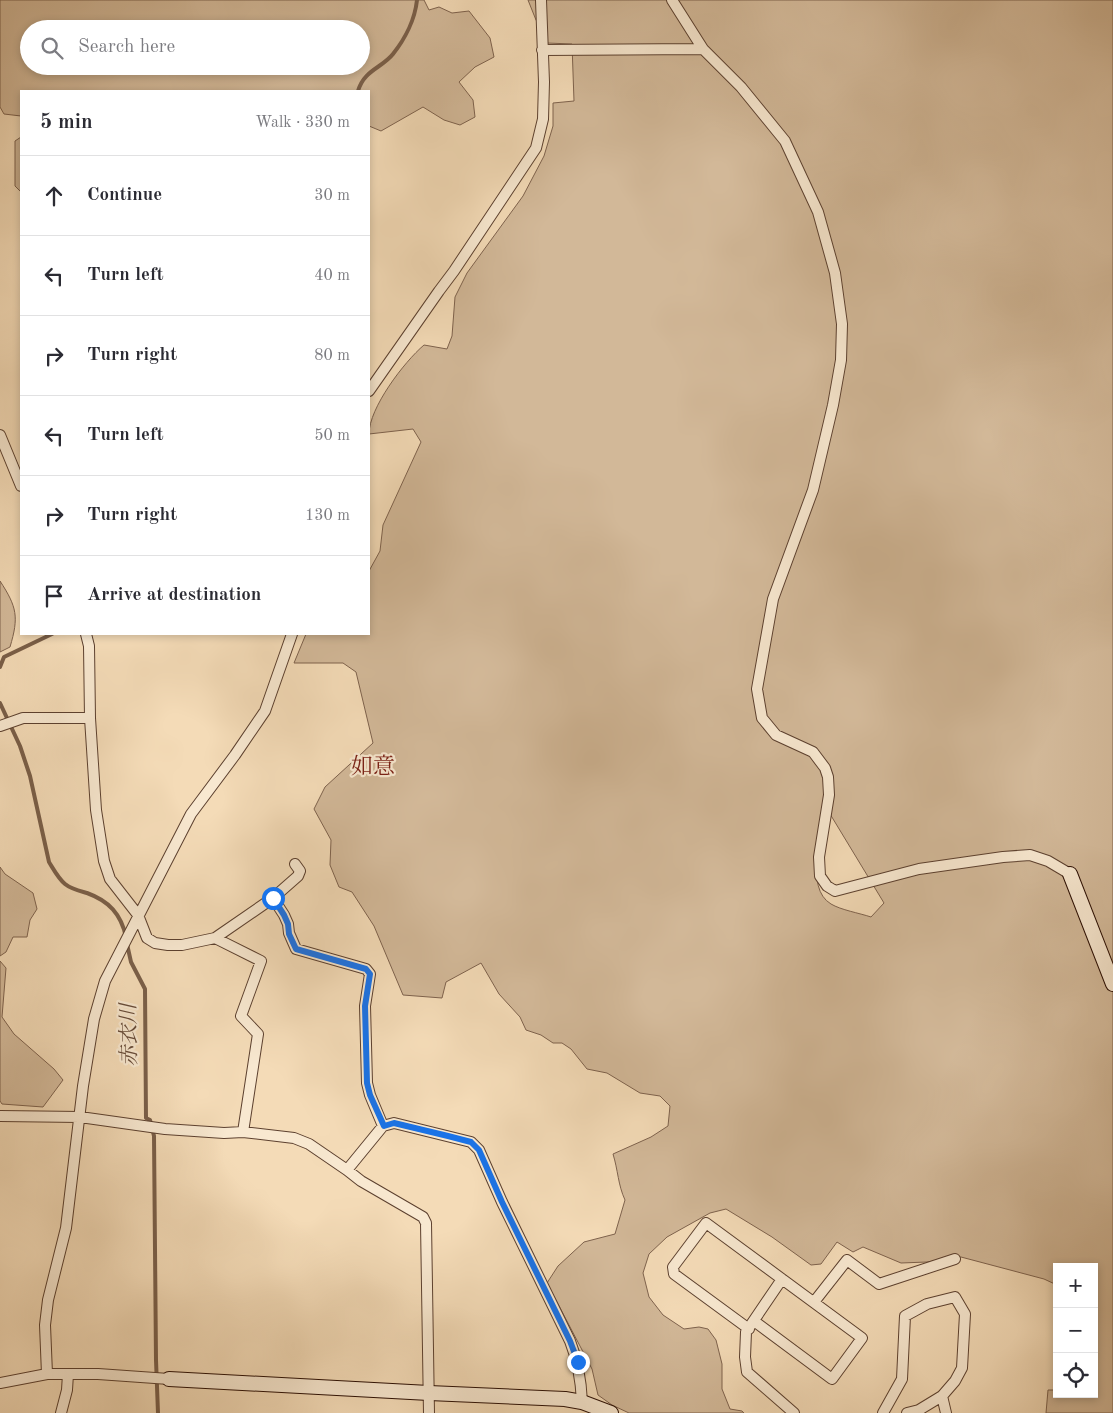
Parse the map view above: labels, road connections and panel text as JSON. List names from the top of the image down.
{
  "districts": ["如意"],
  "water": ["赤衣川"],
  "page": {
    "search": "Search here",
    "heading": ["5 min", "Walk · 330 m"],
    "list": [
      ["Continue", "30 m"],
      ["Turn left", "40 m"],
      ["Turn right", "80 m"],
      ["Turn left", "50 m"],
      ["Turn right", "130 m"],
      "Arrive at destination"
    ],
    "map_buttons": ["+", "−"]
  }
}
